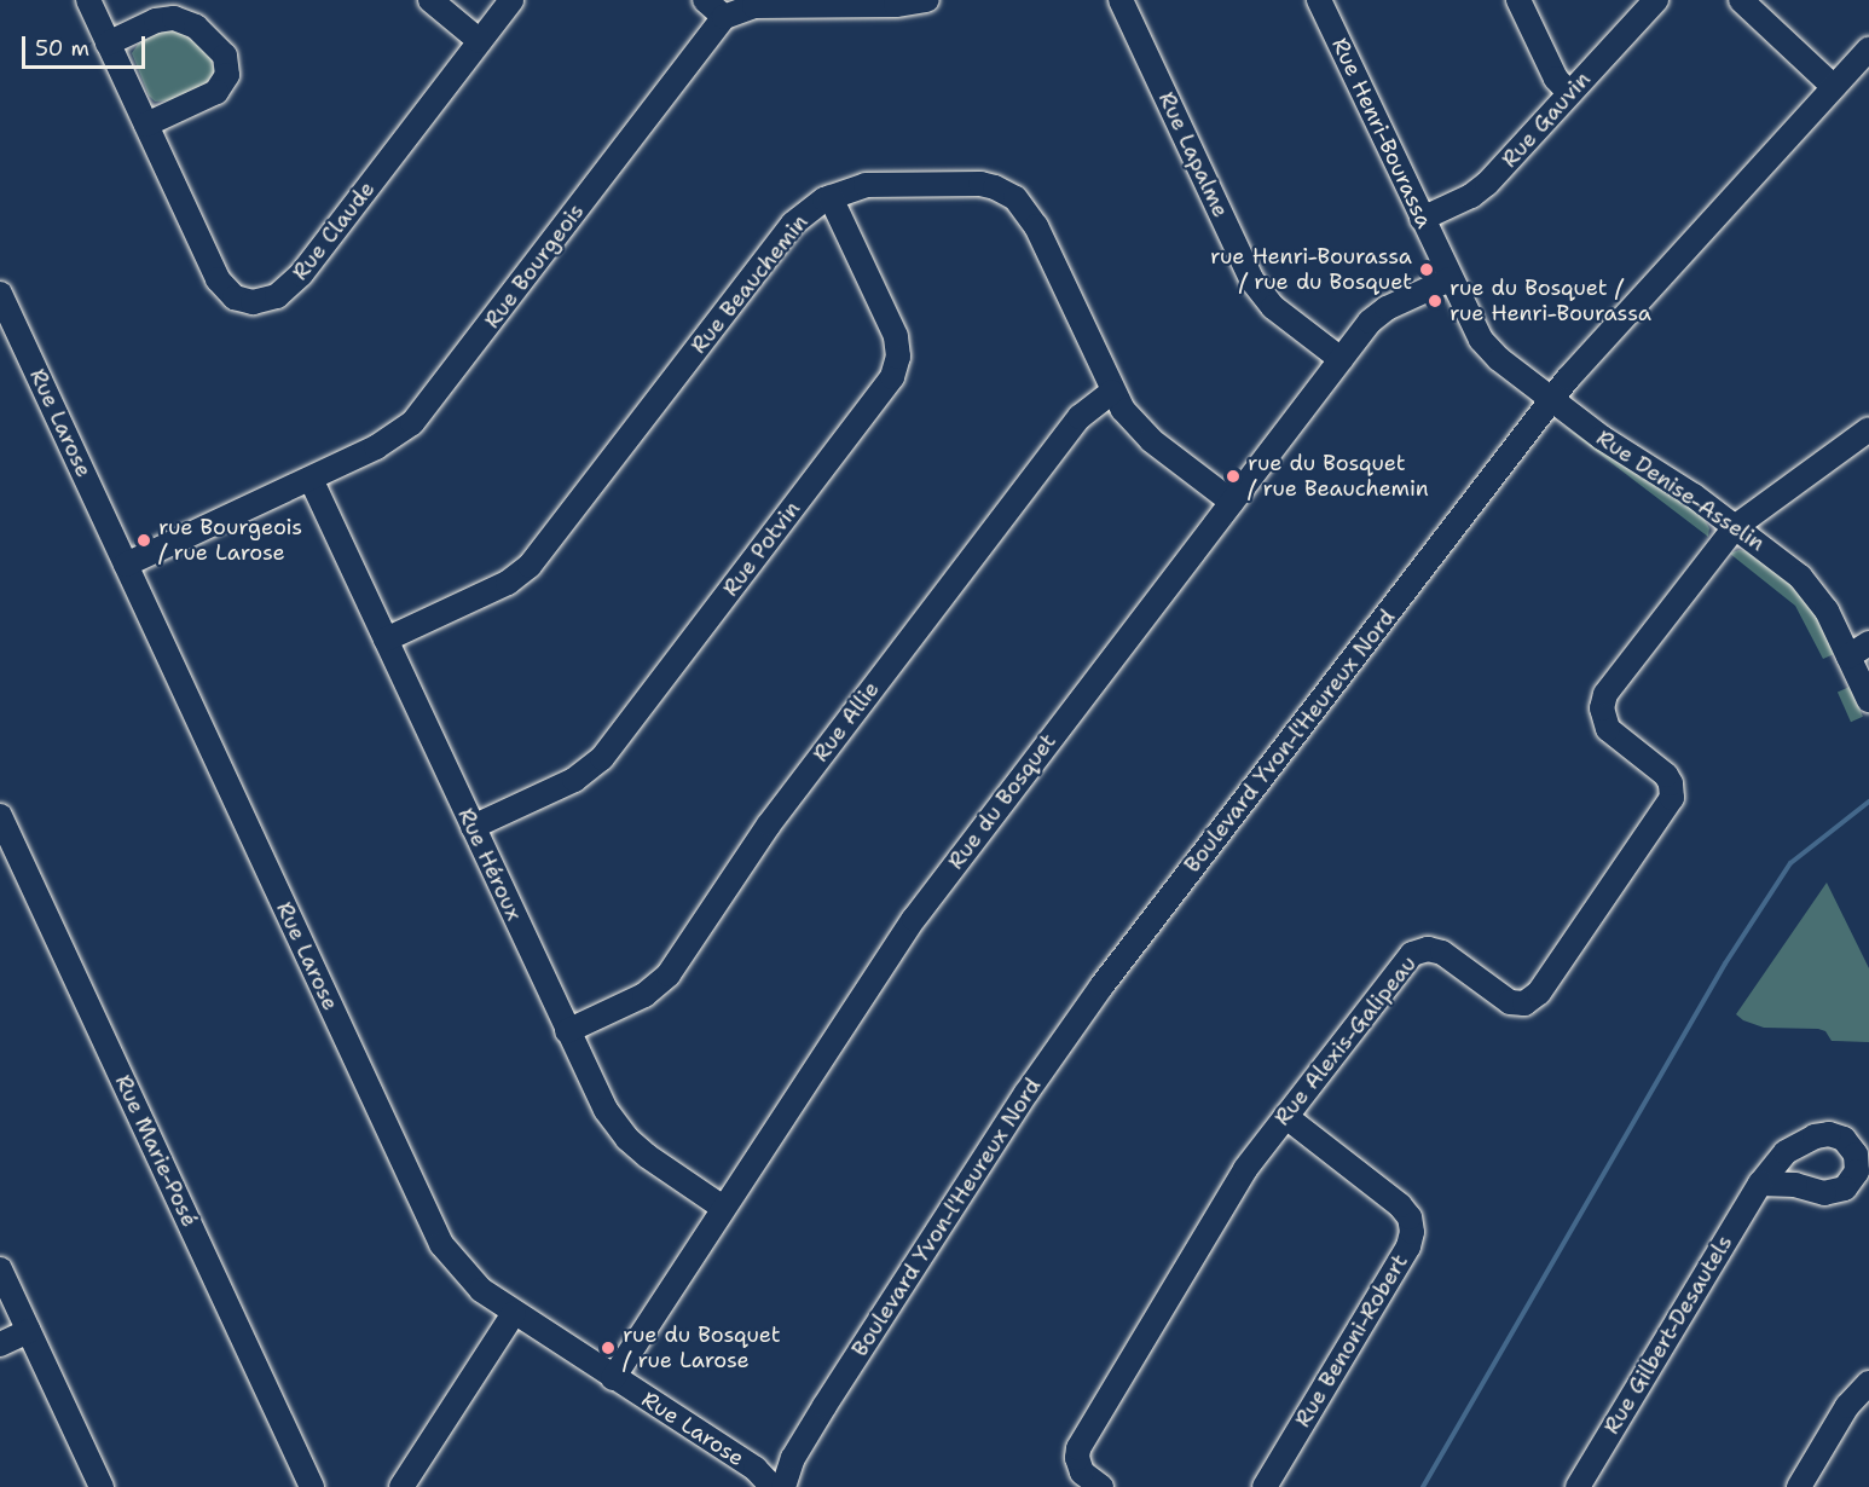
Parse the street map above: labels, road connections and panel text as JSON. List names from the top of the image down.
{
  "streets": {
    "street": [
      "Rue Gauvin",
      "Rue Henri-Bourassa",
      "Rue Lapalme",
      "Rue Claude",
      "Rue Bourgeois",
      "Rue Beauchemin",
      "Rue Larose",
      "Rue Denise-Asselin",
      "Rue Potvin",
      "Rue Allie",
      "Boulevard Yvon-l'Heureux Nord",
      "Rue du Bosquet",
      "Rue Héroux",
      "Rue Alexis-Galipeau",
      "Rue Marie-Posé",
      "Rue Gilbert-Desautels",
      "Rue Benoni-Robert"
    ]
  },
  "crossings": [
    ["Rue Gauvin", "Rue Henri-Bourassa"],
    ["Rue Henri-Bourassa", "Rue Denise-Asselin"],
    ["Rue Henri-Bourassa", "Boulevard Yvon-l'Heureux Nord"],
    ["Rue Henri-Bourassa", "Rue du Bosquet"],
    ["Rue Lapalme", "Rue du Bosquet"],
    ["Rue Bourgeois", "Rue Larose"],
    ["Rue Bourgeois", "Rue Héroux"],
    ["Rue Beauchemin", "Rue Potvin"],
    ["Rue Beauchemin", "Rue Allie"],
    ["Rue Beauchemin", "Rue du Bosquet"],
    ["Rue Beauchemin", "Rue Héroux"],
    ["Rue Larose", "Rue du Bosquet"],
    ["Rue Denise-Asselin", "Boulevard Yvon-l'Heureux Nord"],
    ["Rue Denise-Asselin", "Rue Alexis-Galipeau"],
    ["Rue Potvin", "Rue Héroux"],
    ["Rue Allie", "Rue Héroux"],
    ["Rue du Bosquet", "Rue Héroux"],
    ["Rue Alexis-Galipeau", "Rue Benoni-Robert"]
  ],
  "places": [
    "rue Henri-Bourassa / rue du Bosquet",
    "rue du Bosquet / rue Henri-Bourassa",
    "rue du Bosquet / rue Beauchemin",
    "rue Bourgeois / rue Larose",
    "rue du Bosquet / rue Larose"
  ],
  "scale_bar": "50 m"
}
